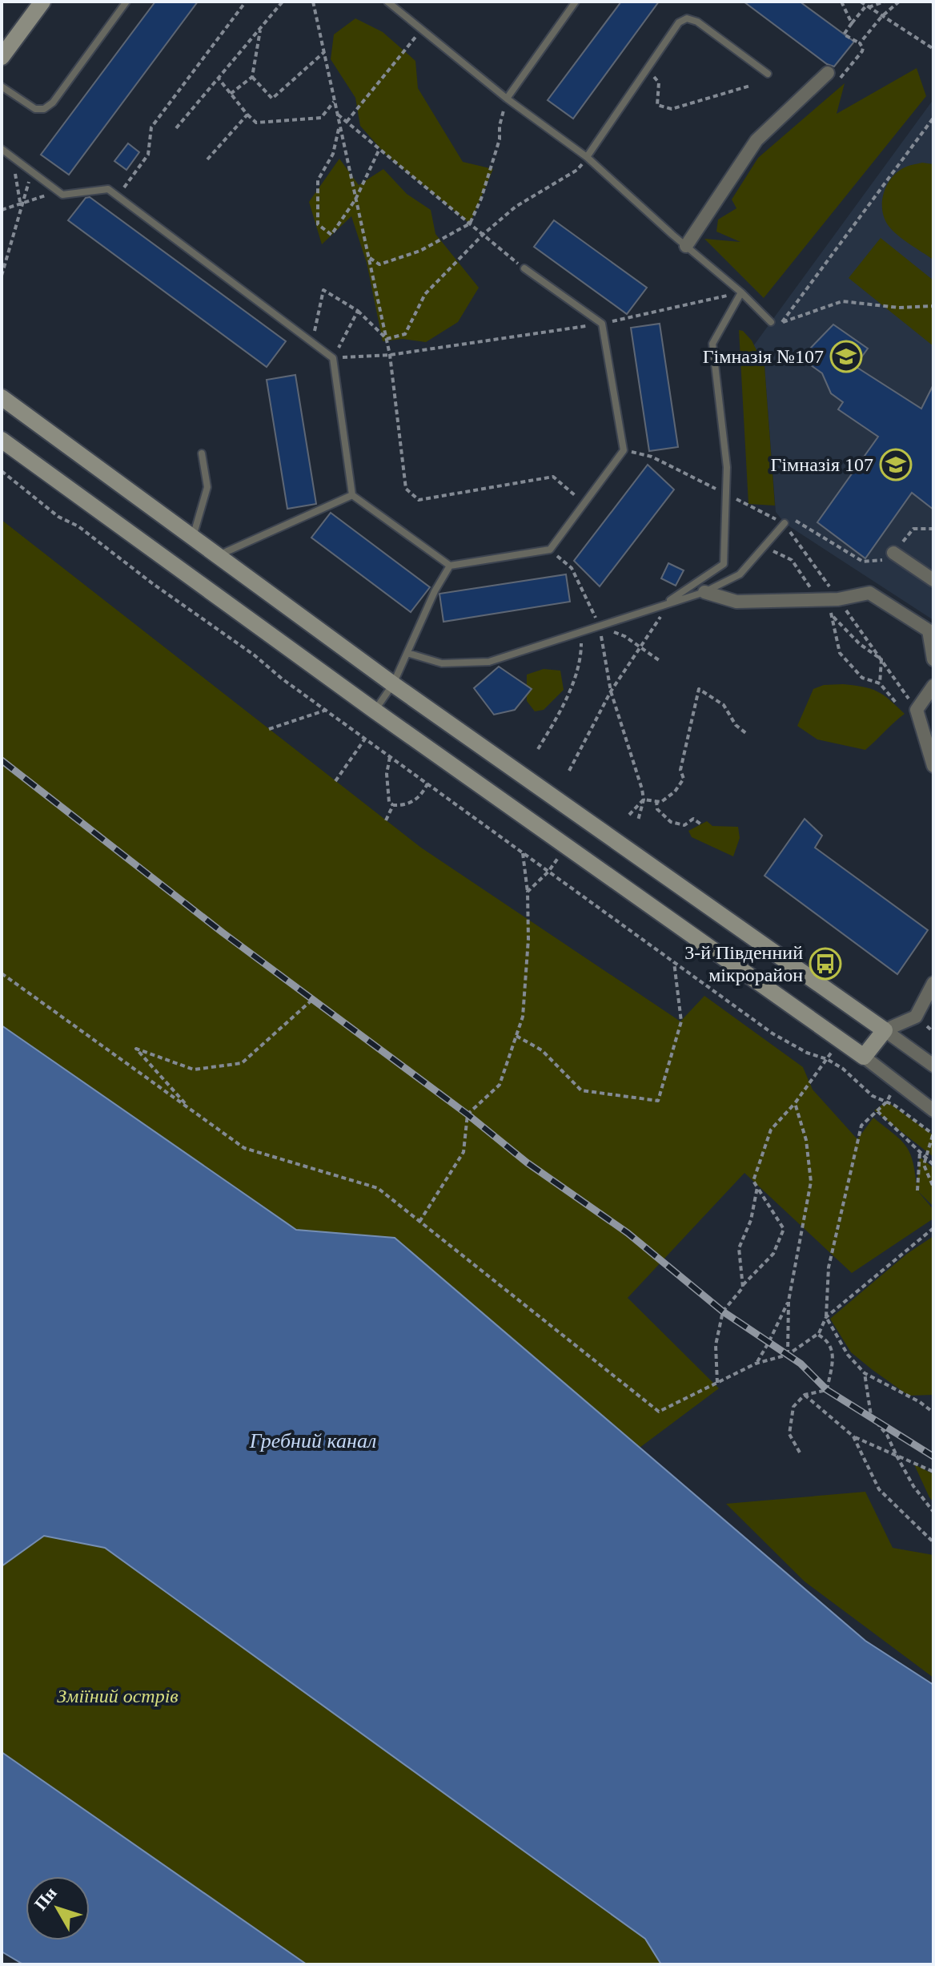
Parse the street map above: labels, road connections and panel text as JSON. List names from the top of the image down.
{
  "water": ["Гребний канал"],
  "parks": ["Зміїний острів"],
  "places": {
    "school or university": ["Гімназія №107", "Гімназія 107"],
    "bus stop": ["3-й Південний мікрорайон"]
  },
  "north": "top left"
}
